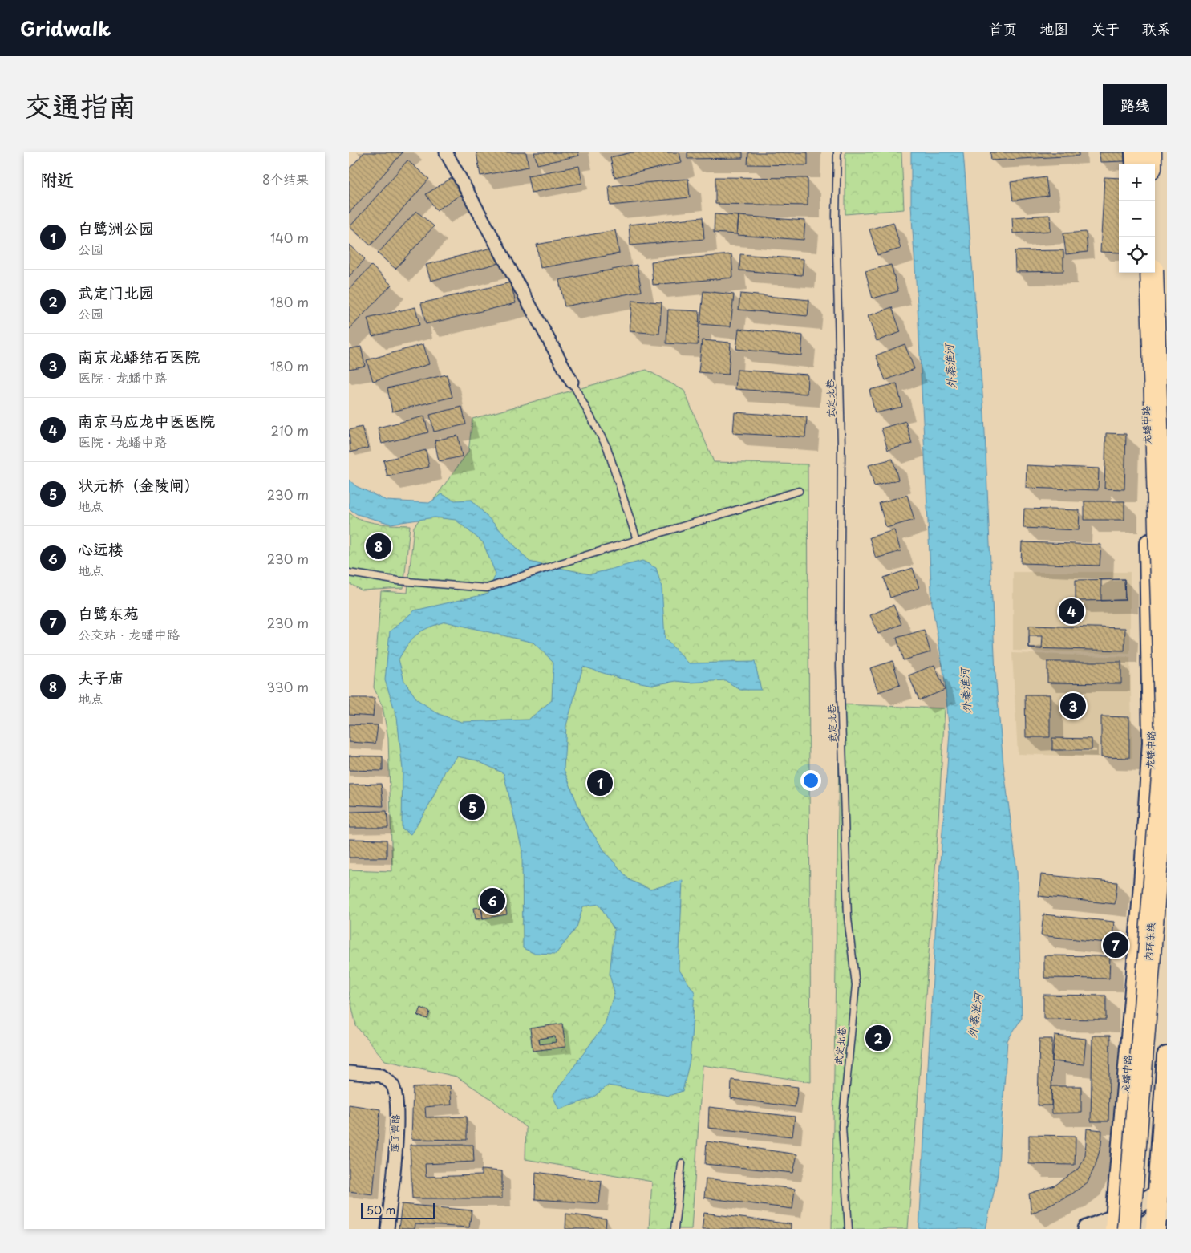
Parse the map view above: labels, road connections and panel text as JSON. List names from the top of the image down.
{
  "streets": {
    "highway": ["内环东线"],
    "main road": ["龙蟠中路"],
    "street": ["莲子营路"],
    "lane": ["武定北巷"]
  },
  "crossings": [
    ["龙蟠中路", "内环东线"]
  ],
  "water": ["外秦淮河"],
  "scale_bar": "50 m",
  "page": {
    "header": "Gridwalk",
    "nav": [
      "首页",
      "地图",
      "关于",
      "联系"
    ],
    "title": "交通指南",
    "buttons": "路线",
    "heading": ["附近", "8个结果"],
    "map_buttons": ["+", "−"],
    "list": [
      {
        "mark": "1",
        "name": "白鹭洲公园",
        "note": "公园",
        "value": "140 m"
      },
      {
        "mark": "2",
        "name": "武定门北园",
        "note": "公园",
        "value": "180 m"
      },
      {
        "mark": "3",
        "name": "南京龙蟠结石医院",
        "note": "医院 · 龙蟠中路",
        "value": "180 m"
      },
      {
        "mark": "4",
        "name": "南京马应龙中医医院",
        "note": "医院 · 龙蟠中路",
        "value": "210 m"
      },
      {
        "mark": "5",
        "name": "状元桥（金陵闸）",
        "note": "地点",
        "value": "230 m"
      },
      {
        "mark": "6",
        "name": "心远楼",
        "note": "地点",
        "value": "230 m"
      },
      {
        "mark": "7",
        "name": "白鹭东苑",
        "note": "公交站 · 龙蟠中路",
        "value": "230 m"
      },
      {
        "mark": "8",
        "name": "夫子庙",
        "note": "地点",
        "value": "330 m"
      }
    ],
    "pins": [
      "8",
      "4",
      "3",
      "1",
      "5",
      "6",
      "7",
      "2"
    ],
    "scale": "50 m"
  }
}
